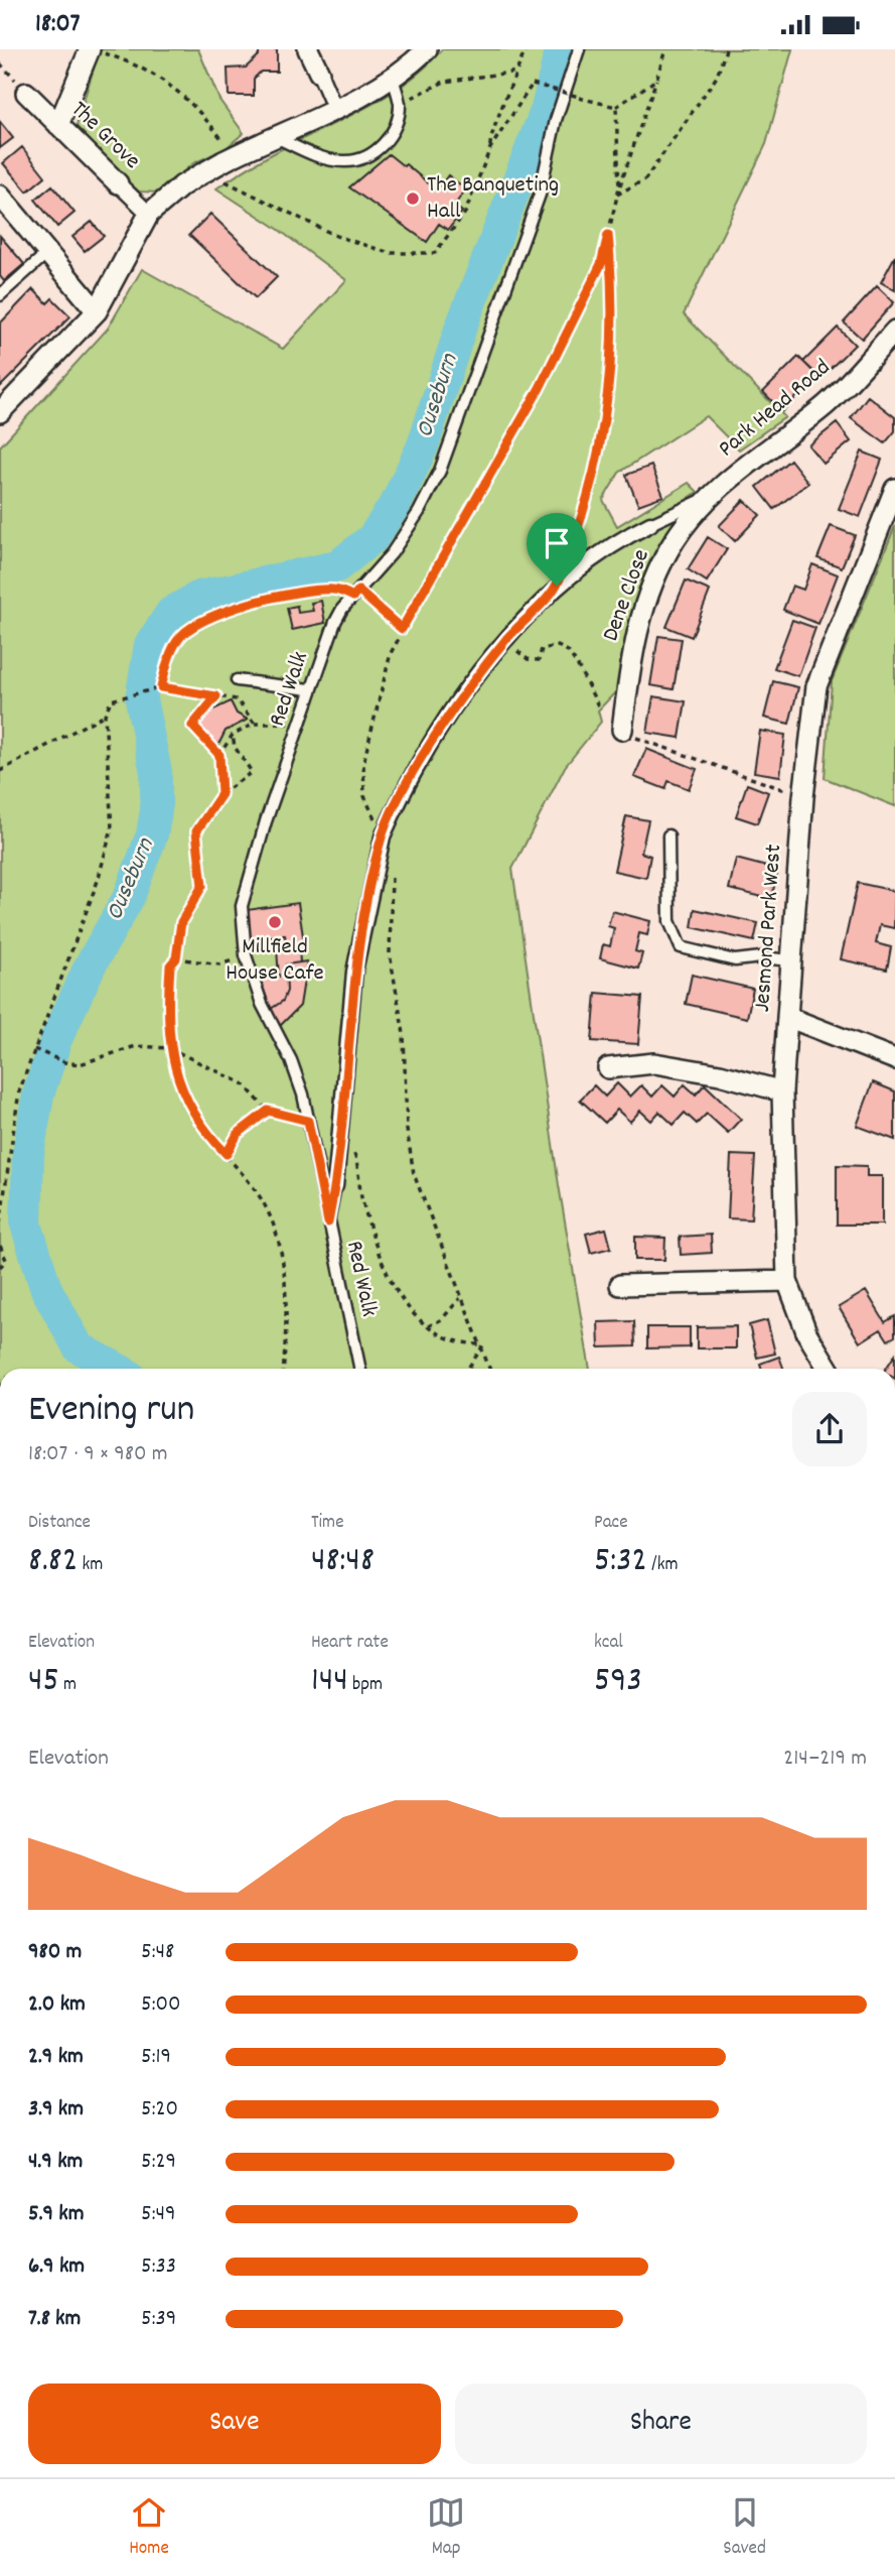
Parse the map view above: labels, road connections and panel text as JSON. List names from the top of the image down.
{
  "streets": {
    "street": [
      "The Grove",
      "Park Head Road",
      "Dene Close",
      "Jesmond Park West"
    ],
    "lane": ["Red Walk"]
  },
  "crossings": [
    ["Park Head Road", "Dene Close"]
  ],
  "water": ["Ouseburn"],
  "places": ["The Banqueting Hall", "Millfield House Cafe"],
  "page": {
    "status": "18:07",
    "heading": ["Evening run", "18:07 · 9 × 980 m"],
    "stats": [
      ["Distance", "8.82 km"],
      ["Time", "48:48"],
      ["Pace", "5:32 /km"],
      ["Elevation", "45 m"],
      ["Heart rate", "144 bpm"],
      ["kcal", "593"]
    ],
    "chart": ["Elevation", "214–219 m"],
    "list": [
      {
        "name": "980 m",
        "note": "5:48"
      },
      {
        "name": "2.0 km",
        "note": "5:00"
      },
      {
        "name": "2.9 km",
        "note": "5:19"
      },
      {
        "name": "3.9 km",
        "note": "5:20"
      },
      {
        "name": "4.9 km",
        "note": "5:29"
      },
      {
        "name": "5.9 km",
        "note": "5:49"
      },
      {
        "name": "6.9 km",
        "note": "5:33"
      },
      {
        "name": "7.8 km",
        "note": "5:39"
      }
    ],
    "buttons": ["Save", "Share"],
    "tabs": ["Home", "Map", "Saved"]
  }
}
